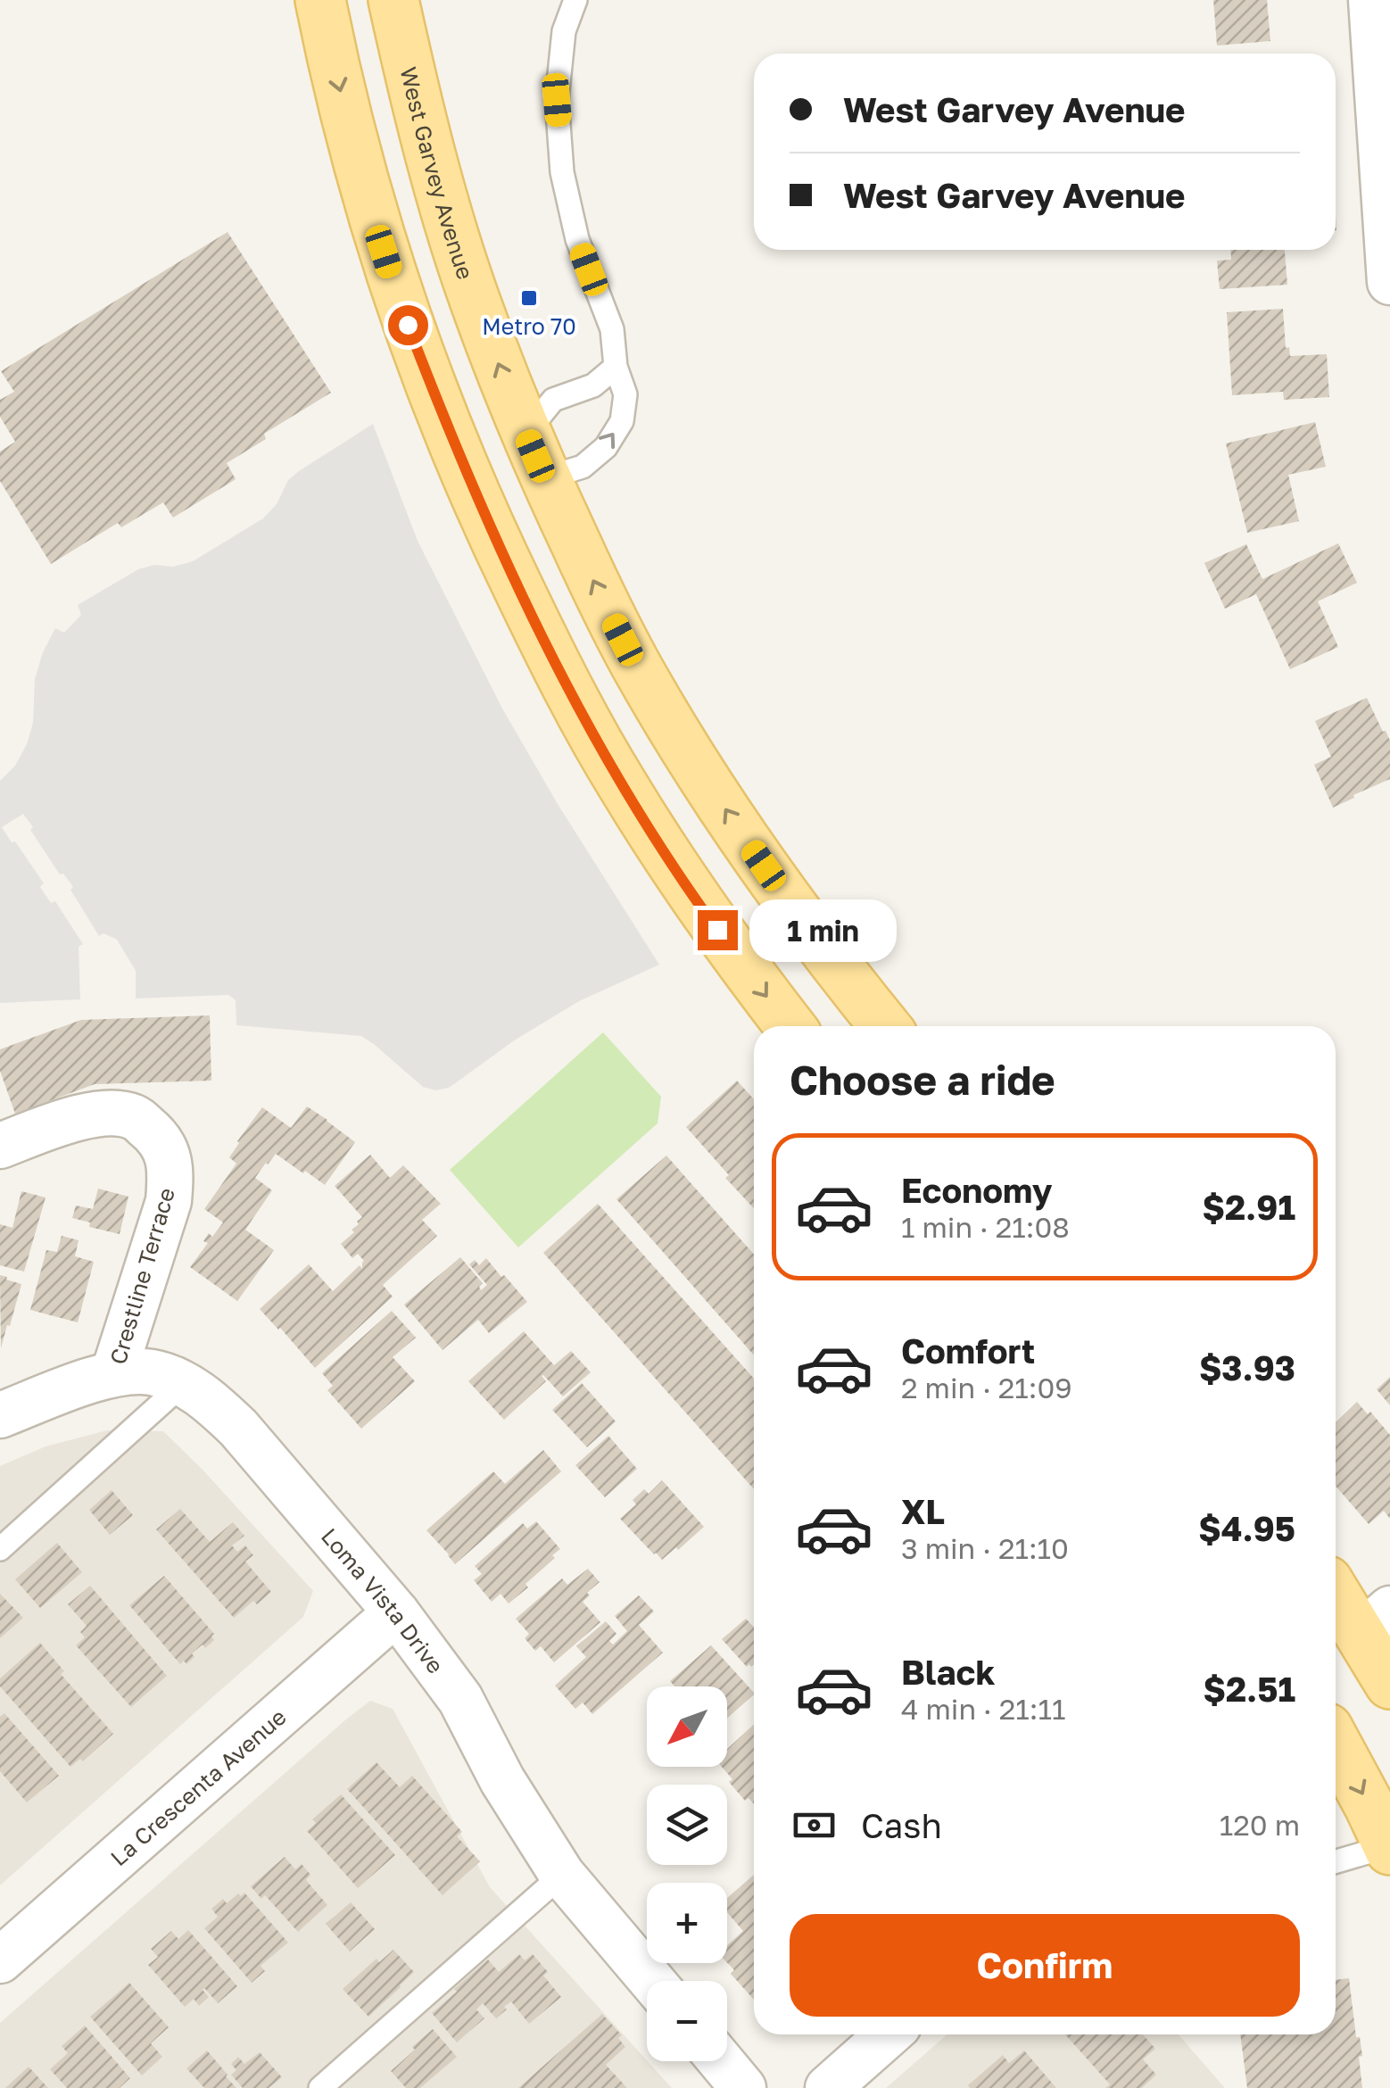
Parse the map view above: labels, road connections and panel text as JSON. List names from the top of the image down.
{
  "streets": {
    "main road": ["West Garvey Avenue"],
    "street": ["Crestline Terrace", "Loma Vista Drive", "La Crescenta Avenue"]
  },
  "crossings": [
    ["Crestline Terrace", "Loma Vista Drive"],
    ["Loma Vista Drive", "La Crescenta Avenue"]
  ],
  "places": {
    "transit": ["Metro 70"]
  },
  "north": "bottom left",
  "page": {
    "banner": ["West Garvey Avenue", "West Garvey Avenue"],
    "bubble": "1 min",
    "heading": "Choose a ride",
    "list": [
      {
        "name": "Economy",
        "note": "1 min · 21:08",
        "value": "$2.91"
      },
      {
        "name": "Comfort",
        "note": "2 min · 21:09",
        "value": "$3.93"
      },
      {
        "name": "XL",
        "note": "3 min · 21:10",
        "value": "$4.95"
      },
      {
        "name": "Black",
        "note": "4 min · 21:11",
        "value": "$2.51"
      }
    ],
    "map_buttons": ["+", "−"],
    "pay": ["Cash", "120 m"],
    "buttons": "Confirm"
  }
}
